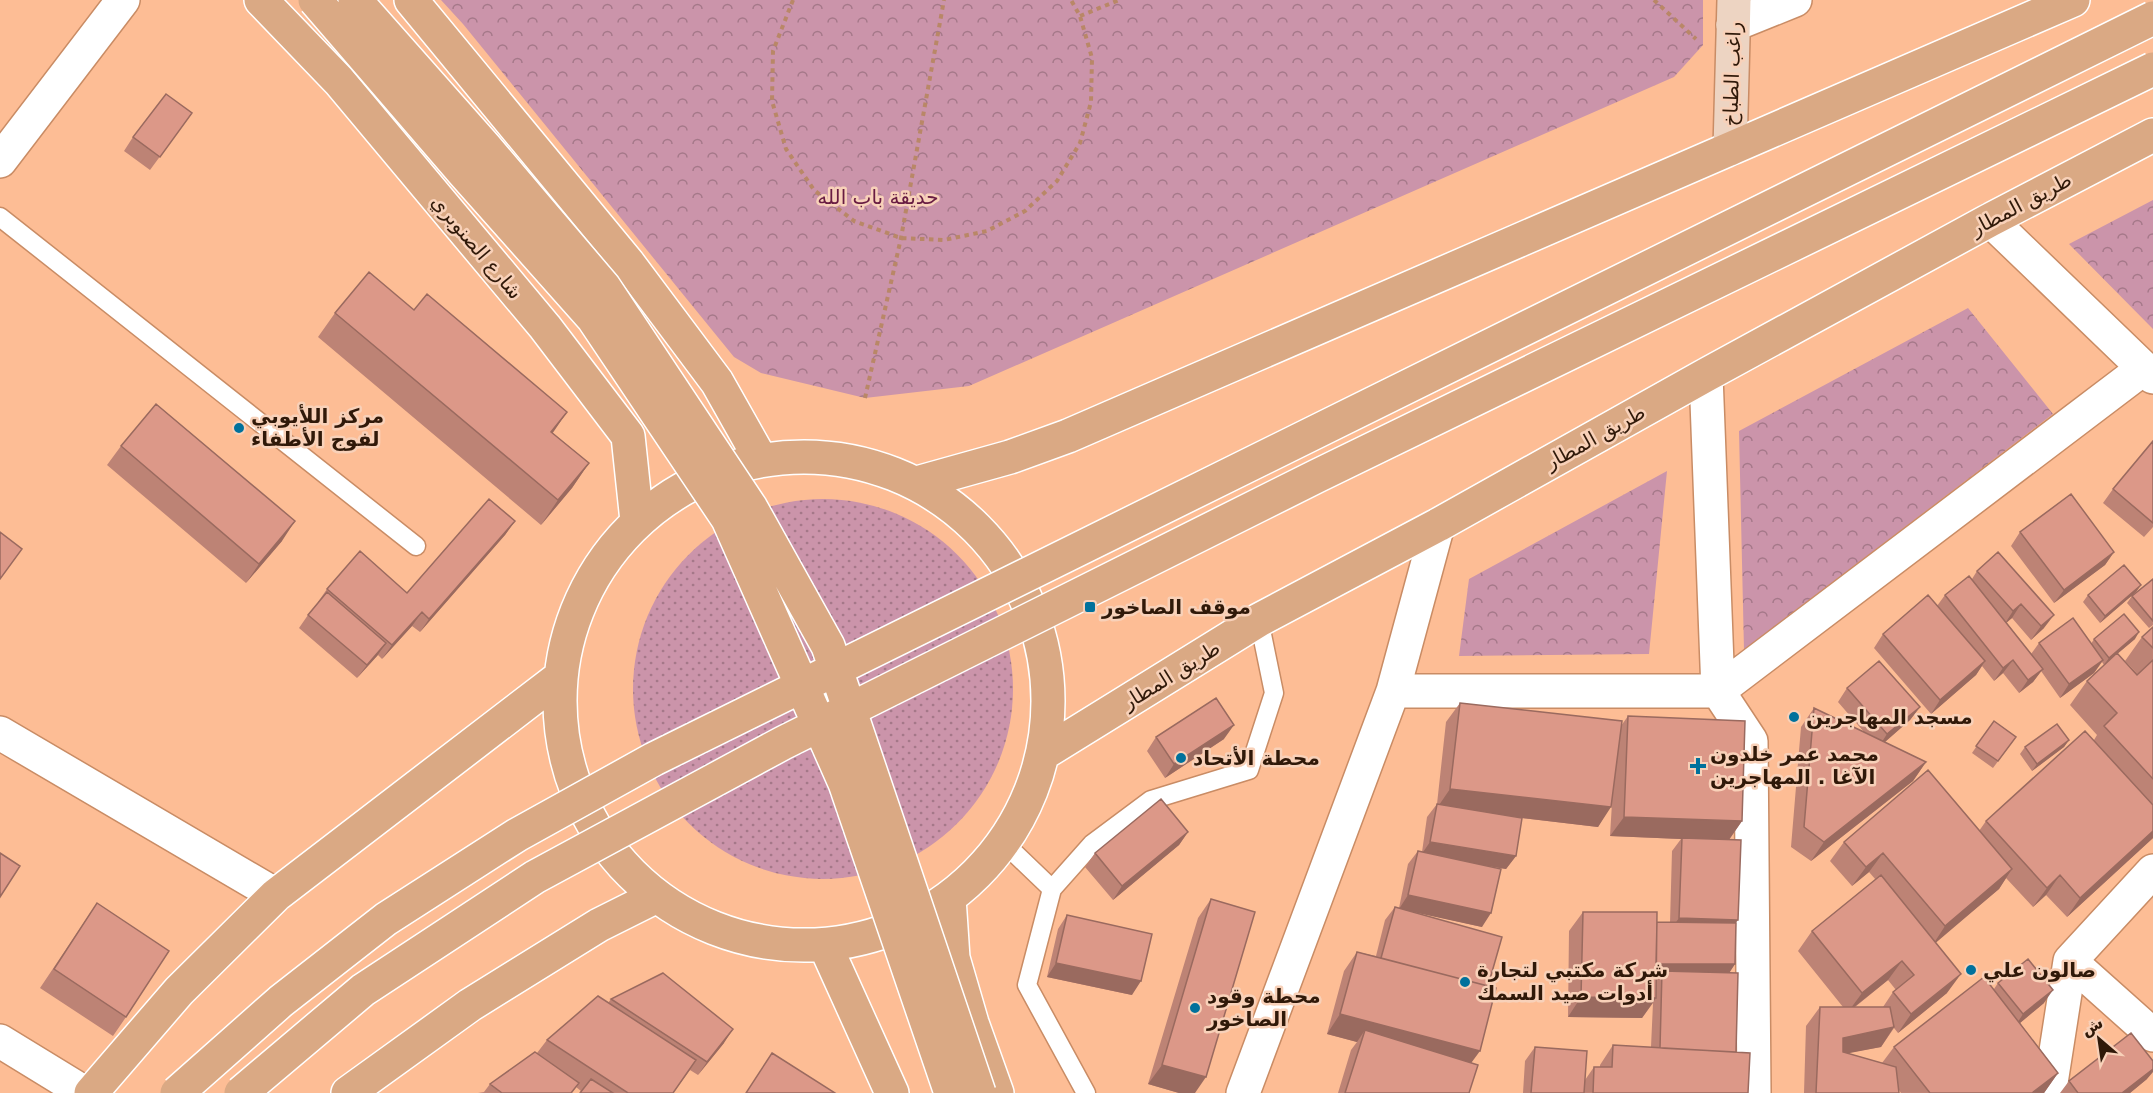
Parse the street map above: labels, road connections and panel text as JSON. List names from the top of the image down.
{
  "streets": {
    "main road": ["راغب الطباخ", "طريق المطار", "شارع الصنوبري"]
  },
  "parks": ["حديقة باب الله"],
  "places": {
    "other": [
      "مركز اللأيوبي لفوج الأطفاء",
      "مسجد المهاجرين",
      "محطة الأتحاد",
      "صالون علي",
      "شركة مكتبي لتجارة أدوات صيد السمك",
      "محطة وقود الصاخور"
    ],
    "transit": ["موقف الصاخور"],
    "health": ["محمد عمر خلدون الآغا . المهاجرين"]
  },
  "north": "top left"
}
